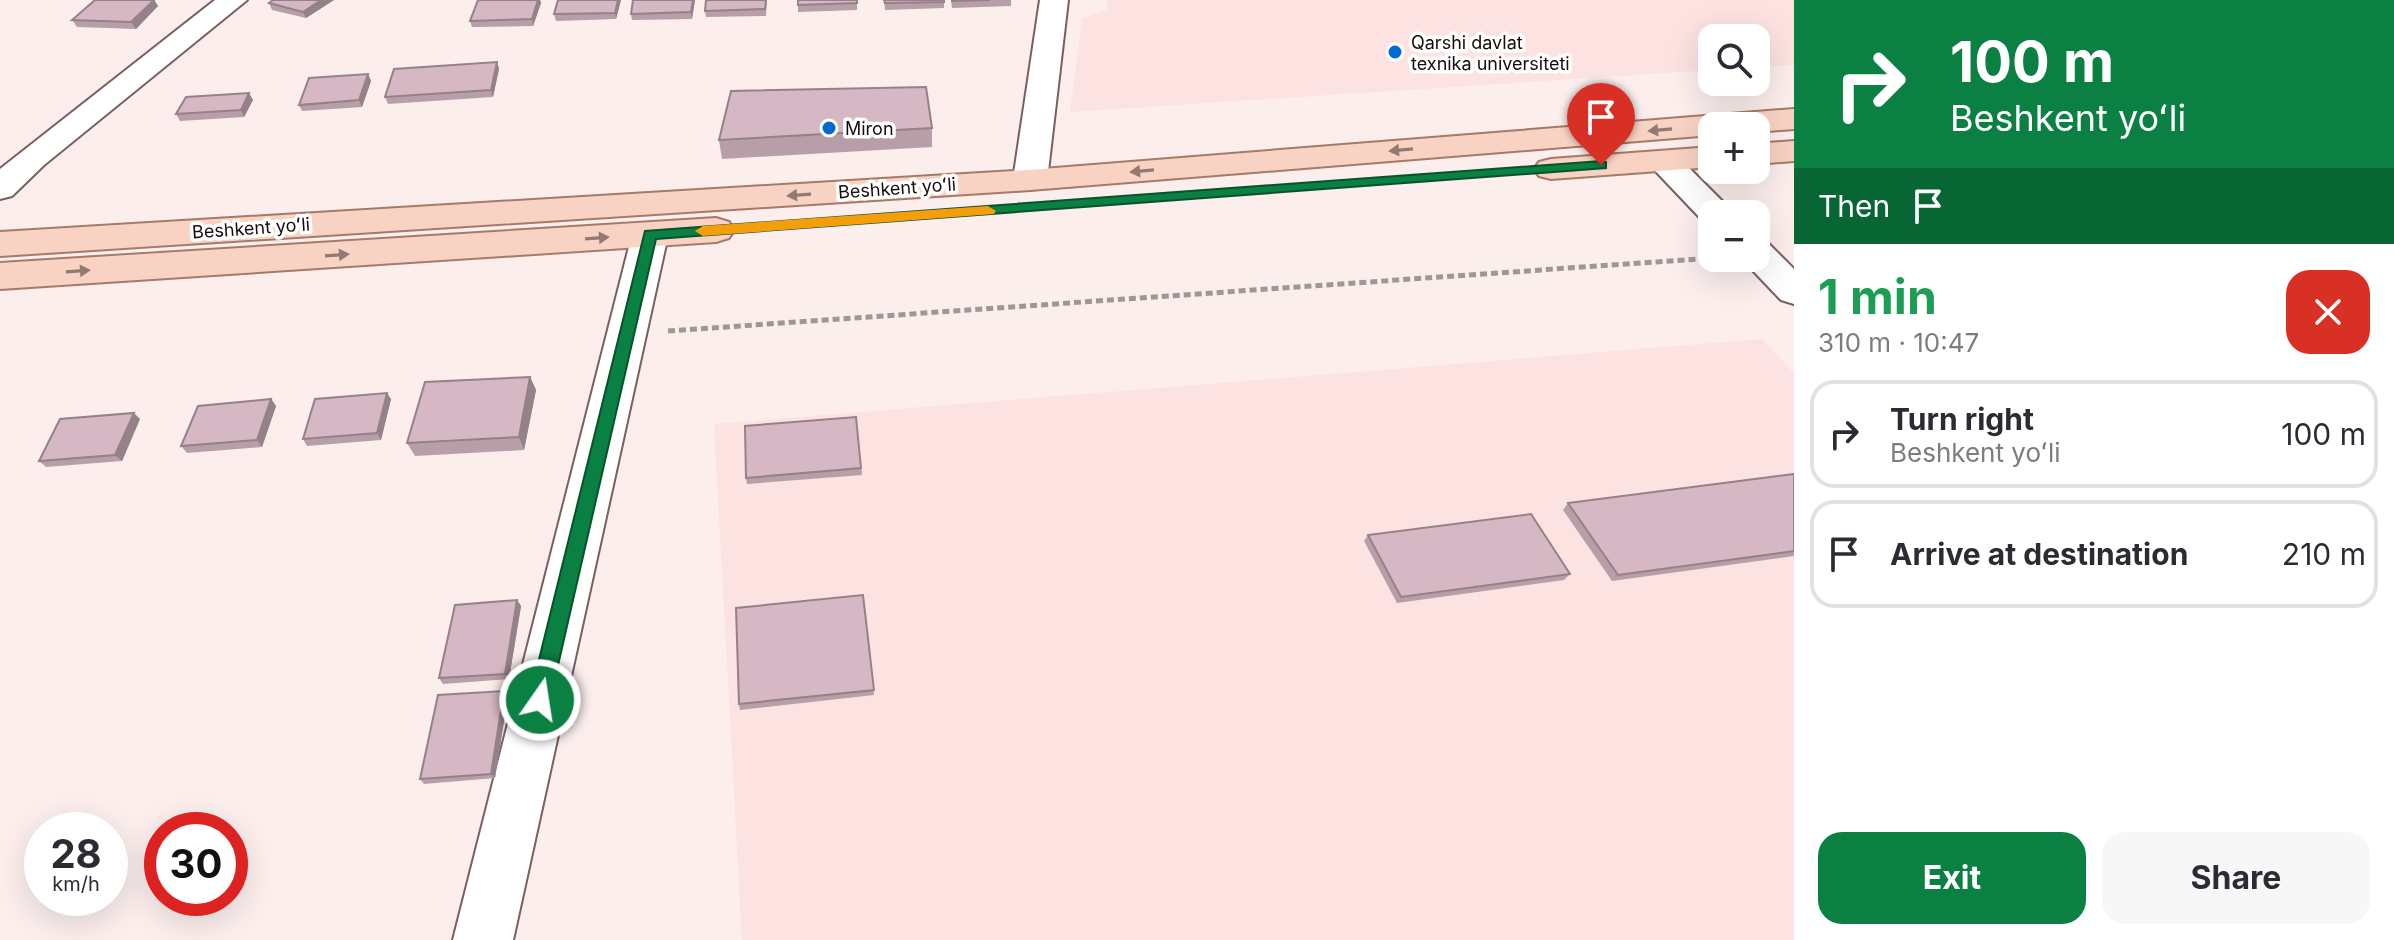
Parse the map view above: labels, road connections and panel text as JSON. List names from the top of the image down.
{
  "streets": {
    "main road": ["Beshkent yoʻli"]
  },
  "places": ["Qarshi davlat texnika universiteti", "Miron"],
  "page": {
    "turn": ["100 m", "Beshkent yoʻli"],
    "map_buttons": ["+", "−"],
    "then": "Then",
    "heading": ["1 min", "310 m · 10:47"],
    "list": [
      {
        "name": "Turn right",
        "note": "Beshkent yoʻli",
        "value": "100 m"
      },
      {
        "name": "Arrive at destination",
        "value": "210 m"
      }
    ],
    "speed": "28 km/h",
    "limit": "30",
    "buttons": ["Exit", "Share"]
  }
}
